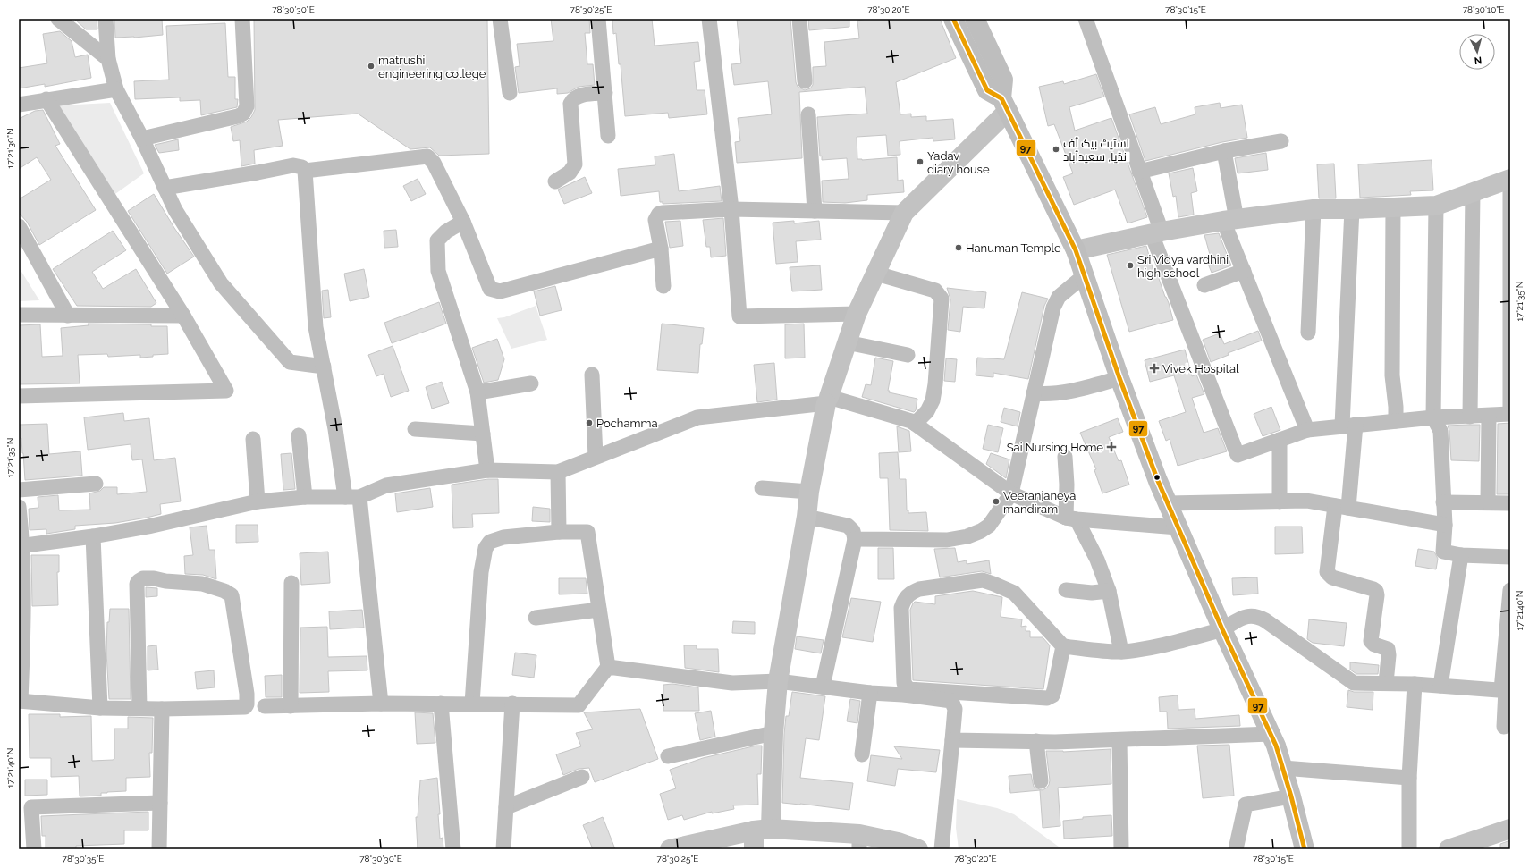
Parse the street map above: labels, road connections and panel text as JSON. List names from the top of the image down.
{
  "places": {
    "other": [
      "matrushi engineering college",
      "اسٹیٹ بیک آف انڈیا, سعیدآباد",
      "Yadav diary house",
      "Hanuman Temple",
      "Sri Vidya vardhini high school",
      "Pochamma",
      "Veeranjaneya mandiram"
    ],
    "health": ["Vivek Hospital", "Sai Nursing Home"]
  },
  "lines": ["transit line 97"],
  "north": "bottom",
  "coordinates": [
    "78°30'30\"E",
    "78°30'25\"E",
    "78°30'20\"E",
    "78°30'15\"E",
    "78°30'10\"E",
    "17°21'30\"N",
    "17°21'35\"N",
    "17°21'40\"N",
    "78°30'35\"E"
  ]
}
